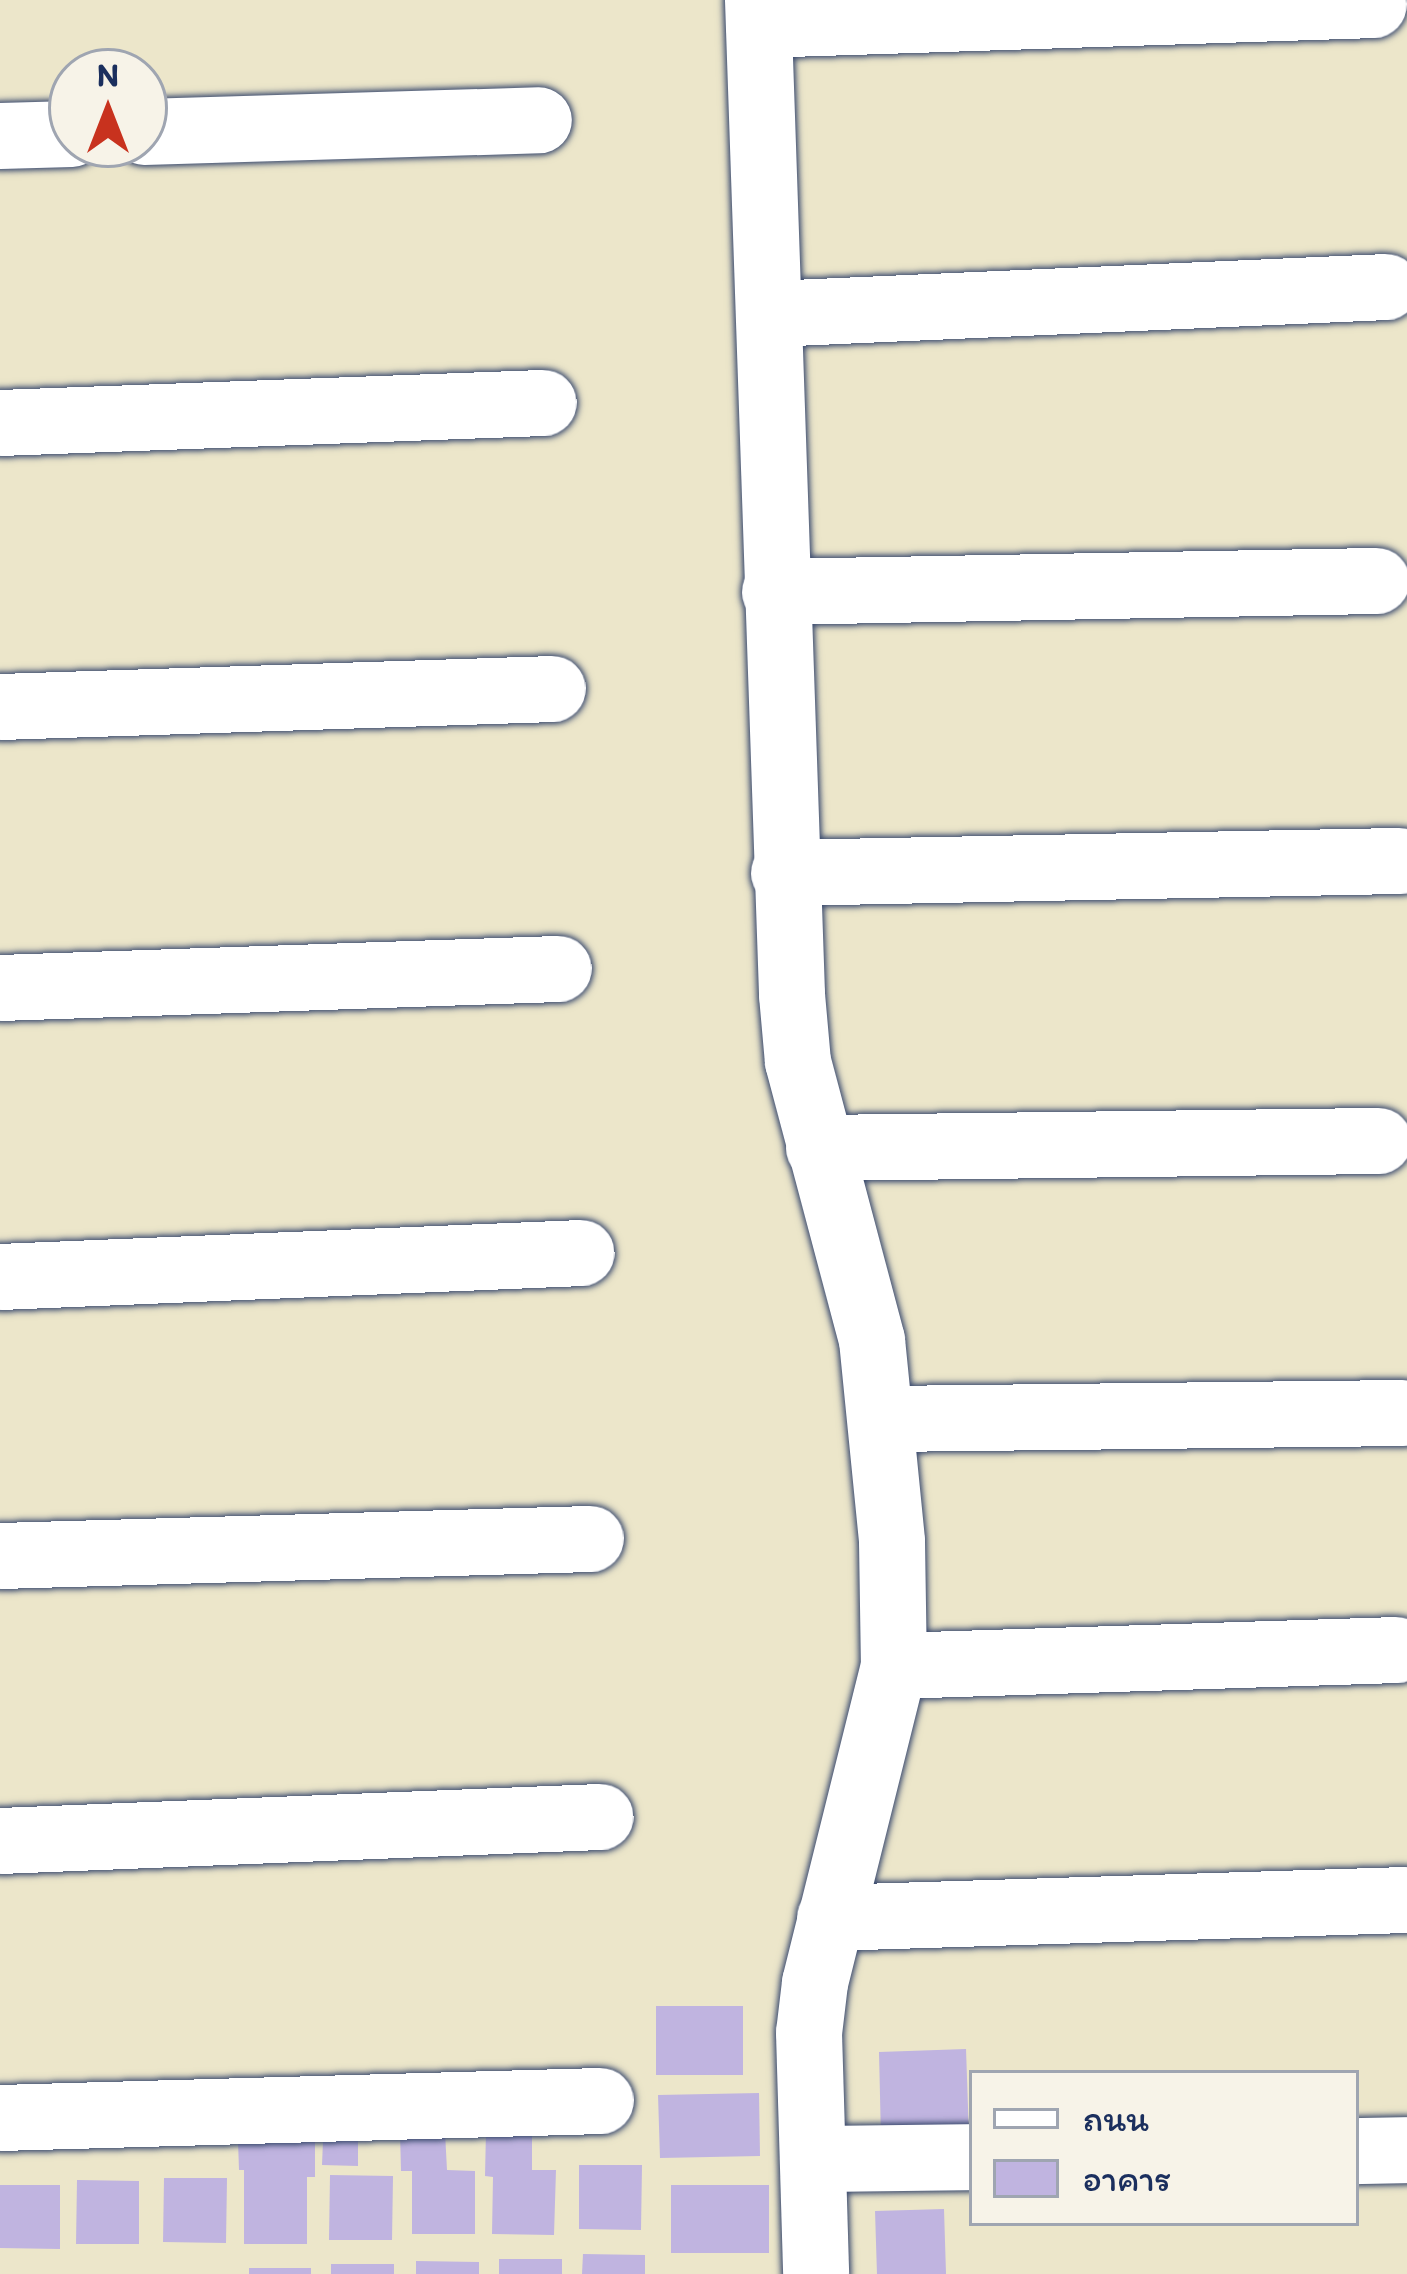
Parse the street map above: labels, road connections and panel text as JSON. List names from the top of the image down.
{
  "legend": ["ถนน", "อาคาร"],
  "north": "top"
}
